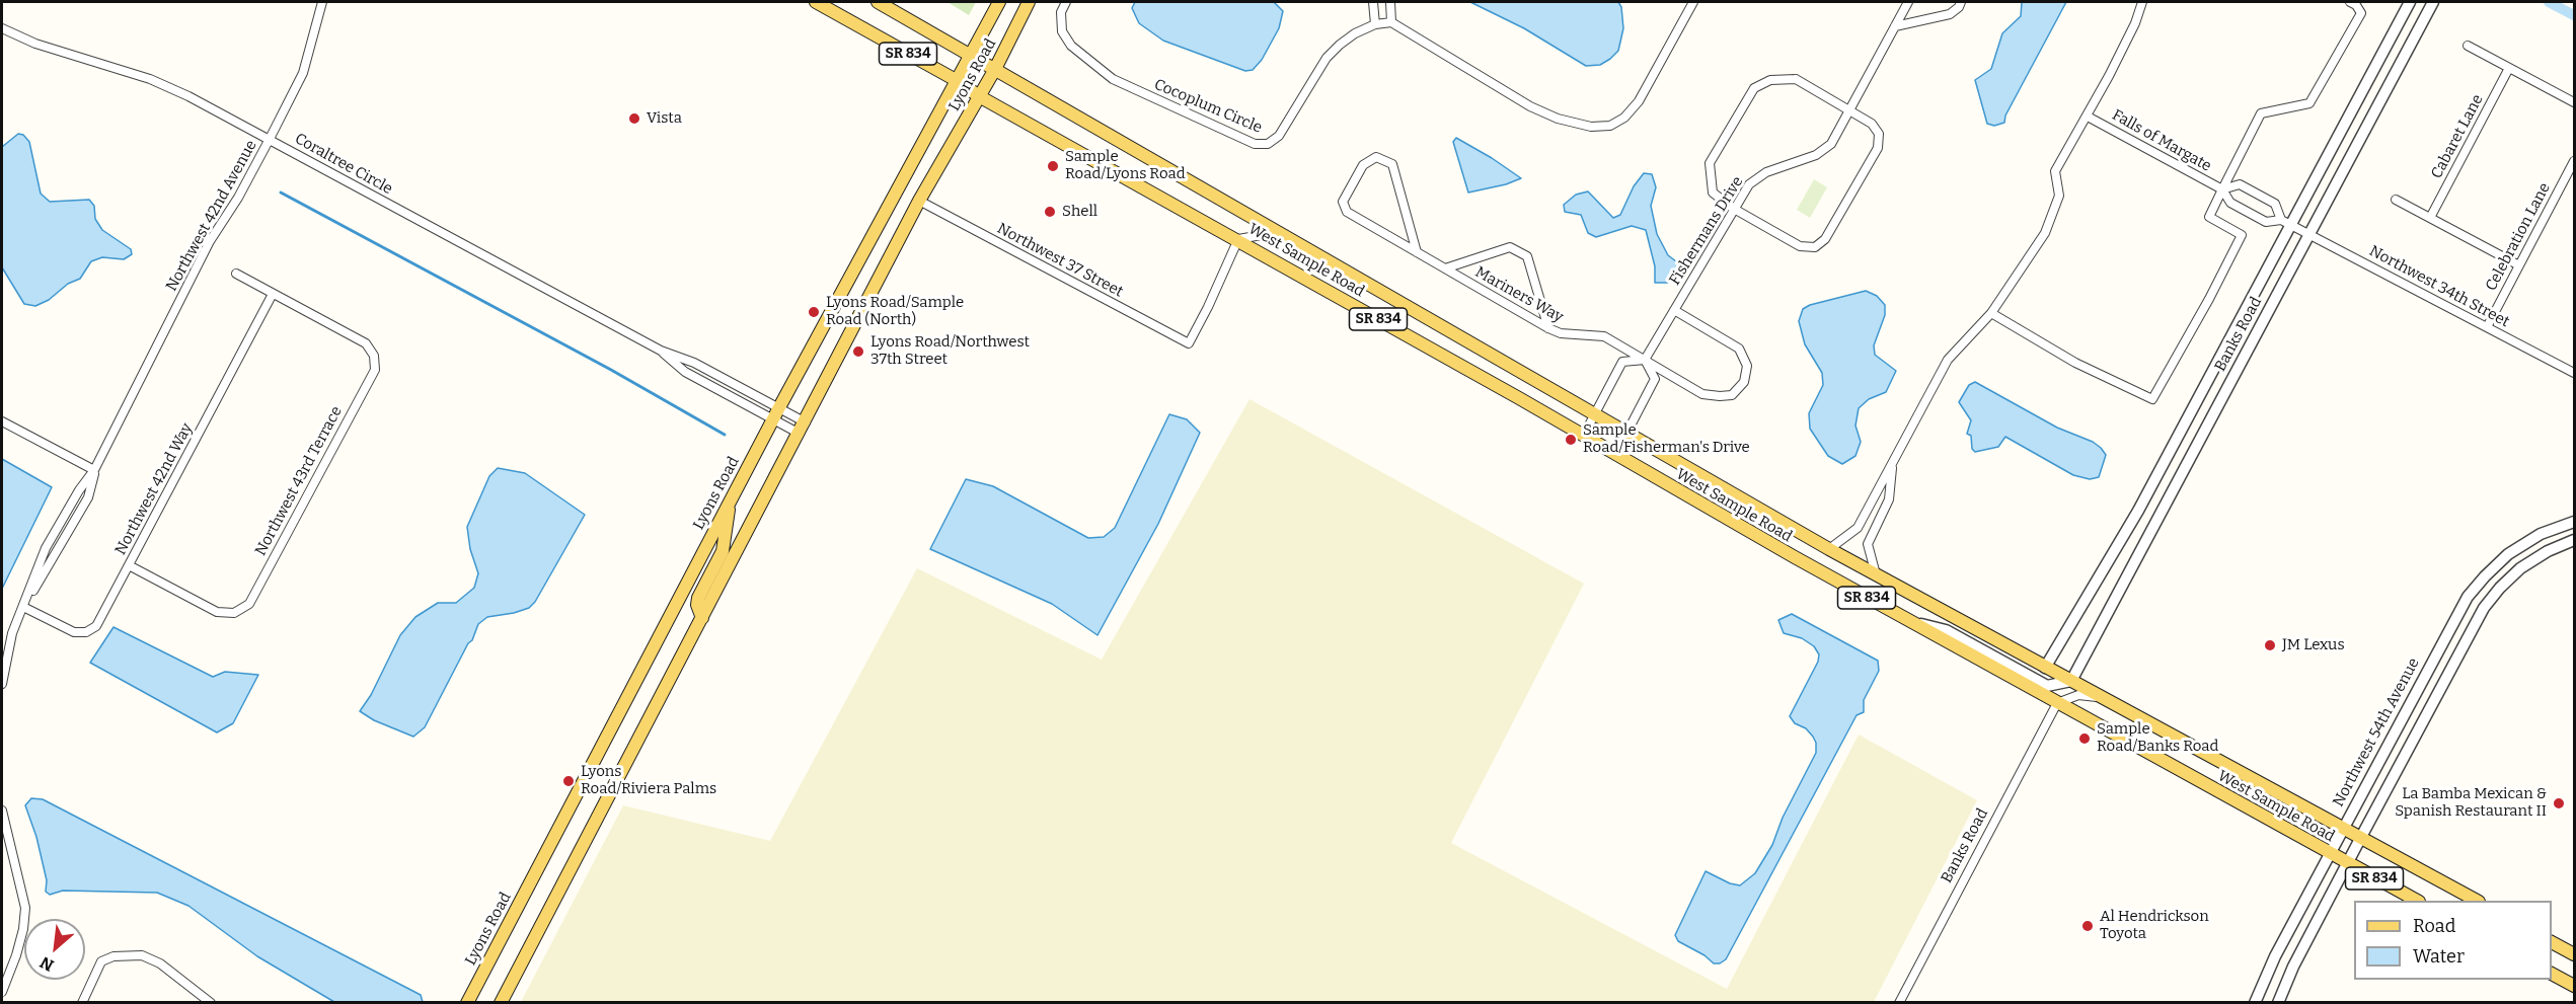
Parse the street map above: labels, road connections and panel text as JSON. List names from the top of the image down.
{
  "streets": {
    "main road": ["SR 834", "Lyons Road", "West Sample Road"],
    "street": [
      "Cocoplum Circle",
      "Cabaret Lane",
      "Falls of Margate",
      "Coraltree Circle",
      "Northwest 42nd Avenue",
      "Fishermans Drive",
      "Celebration Lane",
      "Northwest 37 Street",
      "Northwest 34th Street",
      "Mariners Way",
      "Banks Road",
      "Northwest 43rd Terrace",
      "Northwest 42nd Way",
      "Northwest 54th Avenue"
    ]
  },
  "crossings": [
    ["Lyons Road", "Coraltree Circle"],
    ["Lyons Road", "Northwest 37 Street"],
    ["Lyons Road", "West Sample Road"],
    ["Falls of Margate", "Northwest 34th Street"],
    ["Falls of Margate", "Banks Road"],
    ["Coraltree Circle", "Northwest 42nd Avenue"],
    ["Northwest 42nd Avenue", "Northwest 42nd Way"],
    ["Fishermans Drive", "Mariners Way"],
    ["Celebration Lane", "Northwest 34th Street"],
    ["Northwest 37 Street", "West Sample Road"],
    ["West Sample Road", "Banks Road"],
    ["West Sample Road", "Northwest 54th Avenue"],
    ["Northwest 34th Street", "Banks Road"],
    ["Northwest 43rd Terrace", "Northwest 42nd Way"]
  ],
  "places": [
    "Vista",
    "Sample Road/Lyons Road",
    "Shell",
    "Lyons Road/Sample Road (North)",
    "Lyons Road/Northwest 37th Street",
    "Sample Road/Fisherman's Drive",
    "JM Lexus",
    "Sample Road/Banks Road",
    "Lyons Road/Riviera Palms",
    "La Bamba Mexican & Spanish Restaurant II",
    "Al Hendrickson Toyota"
  ],
  "legend": ["Road", "Water"],
  "north": "bottom left"
}
